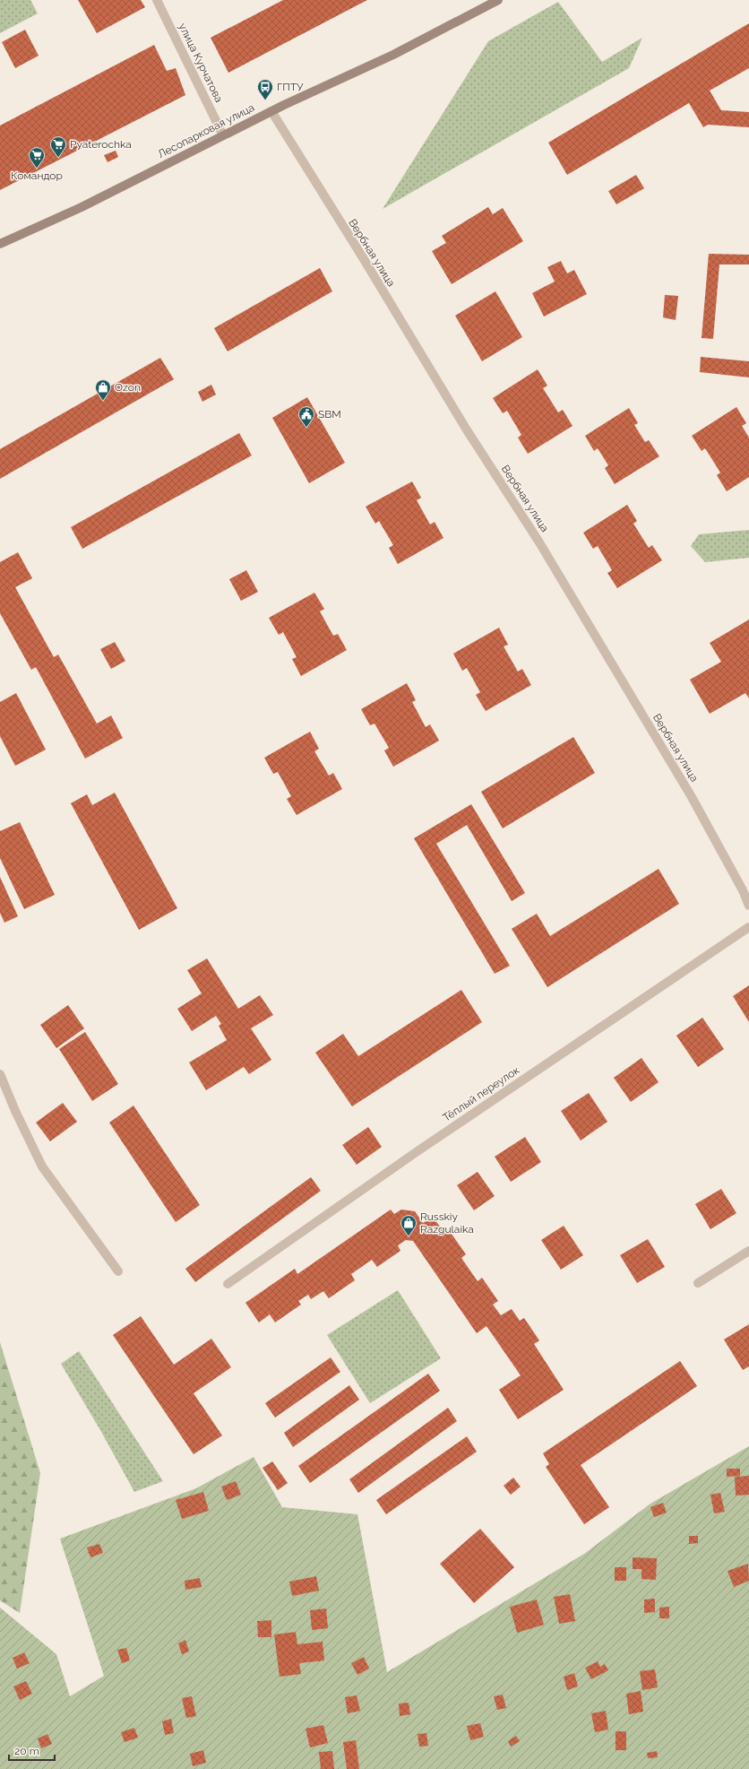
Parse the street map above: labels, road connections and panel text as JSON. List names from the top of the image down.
{
  "streets": {
    "main road": ["Лесопарковая улица"],
    "street": ["улица Курчатова", "Вербная улица", "Тёплый переулок"]
  },
  "crossings": [
    ["улица Курчатова", "Лесопарковая улица"],
    ["Лесопарковая улица", "Вербная улица"]
  ],
  "places": {
    "bus stop": ["ГПТУ"],
    "supermarket": ["Pyaterochka", "Командор"],
    "shop": ["Ozon", "Russkiy Razgulaika"],
    "public building": ["SBM"]
  },
  "scale_bar": "20 m"
}
